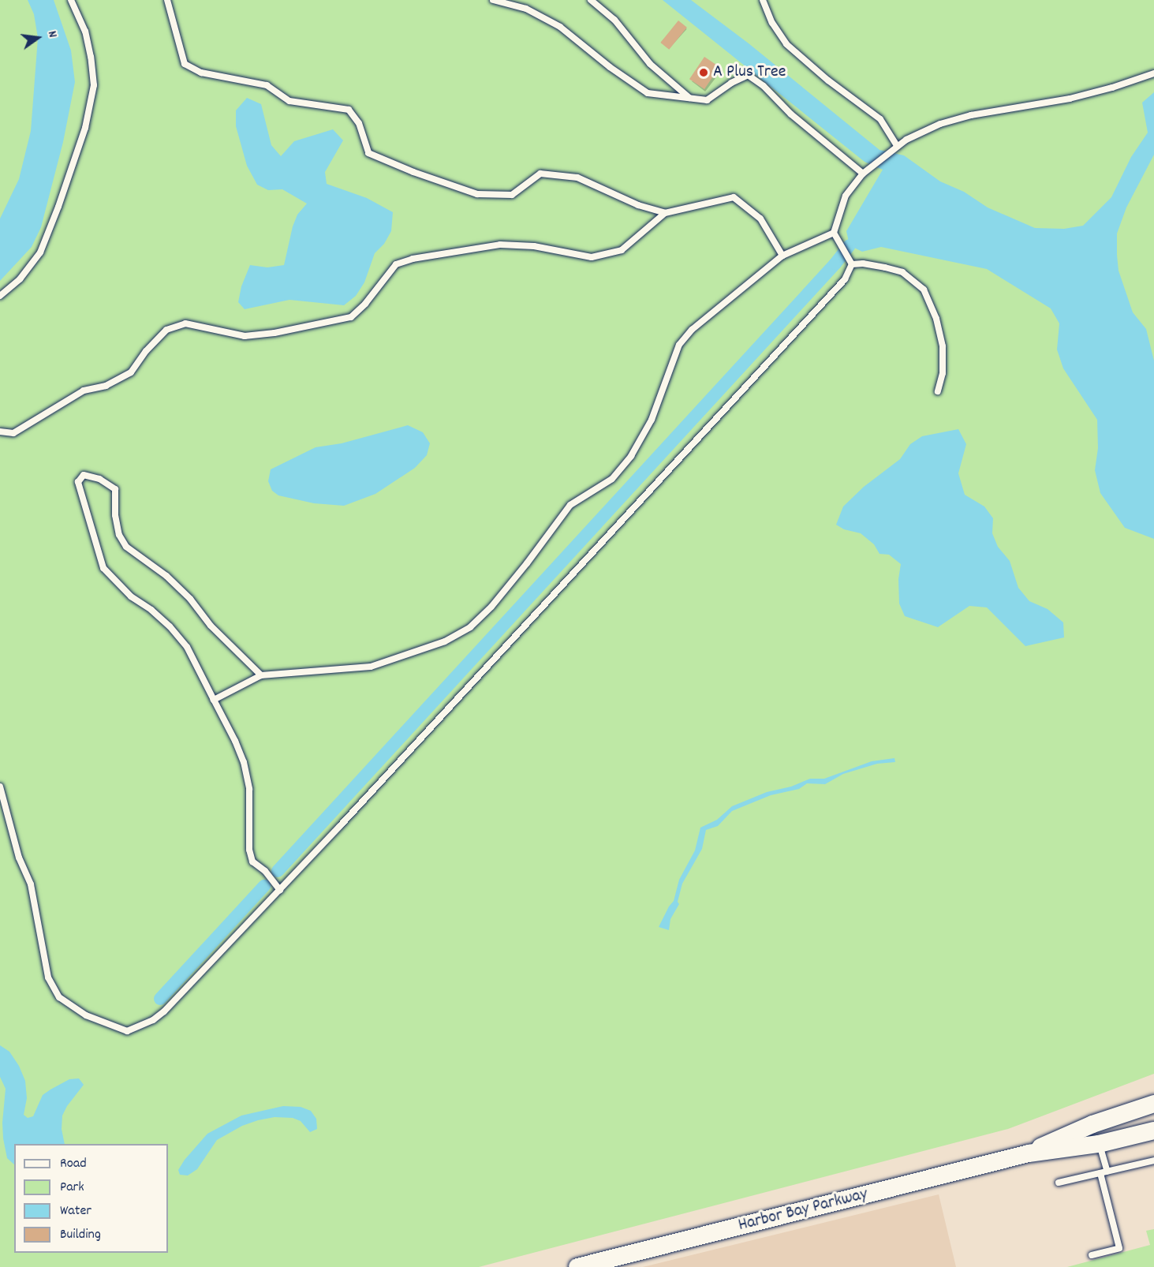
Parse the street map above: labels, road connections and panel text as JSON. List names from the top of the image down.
{
  "streets": {
    "main road": ["Harbor Bay Parkway"]
  },
  "places": ["A Plus Tree"],
  "legend": [
    "Road",
    "Park",
    "Water",
    "Building"
  ],
  "north": "right"
}
